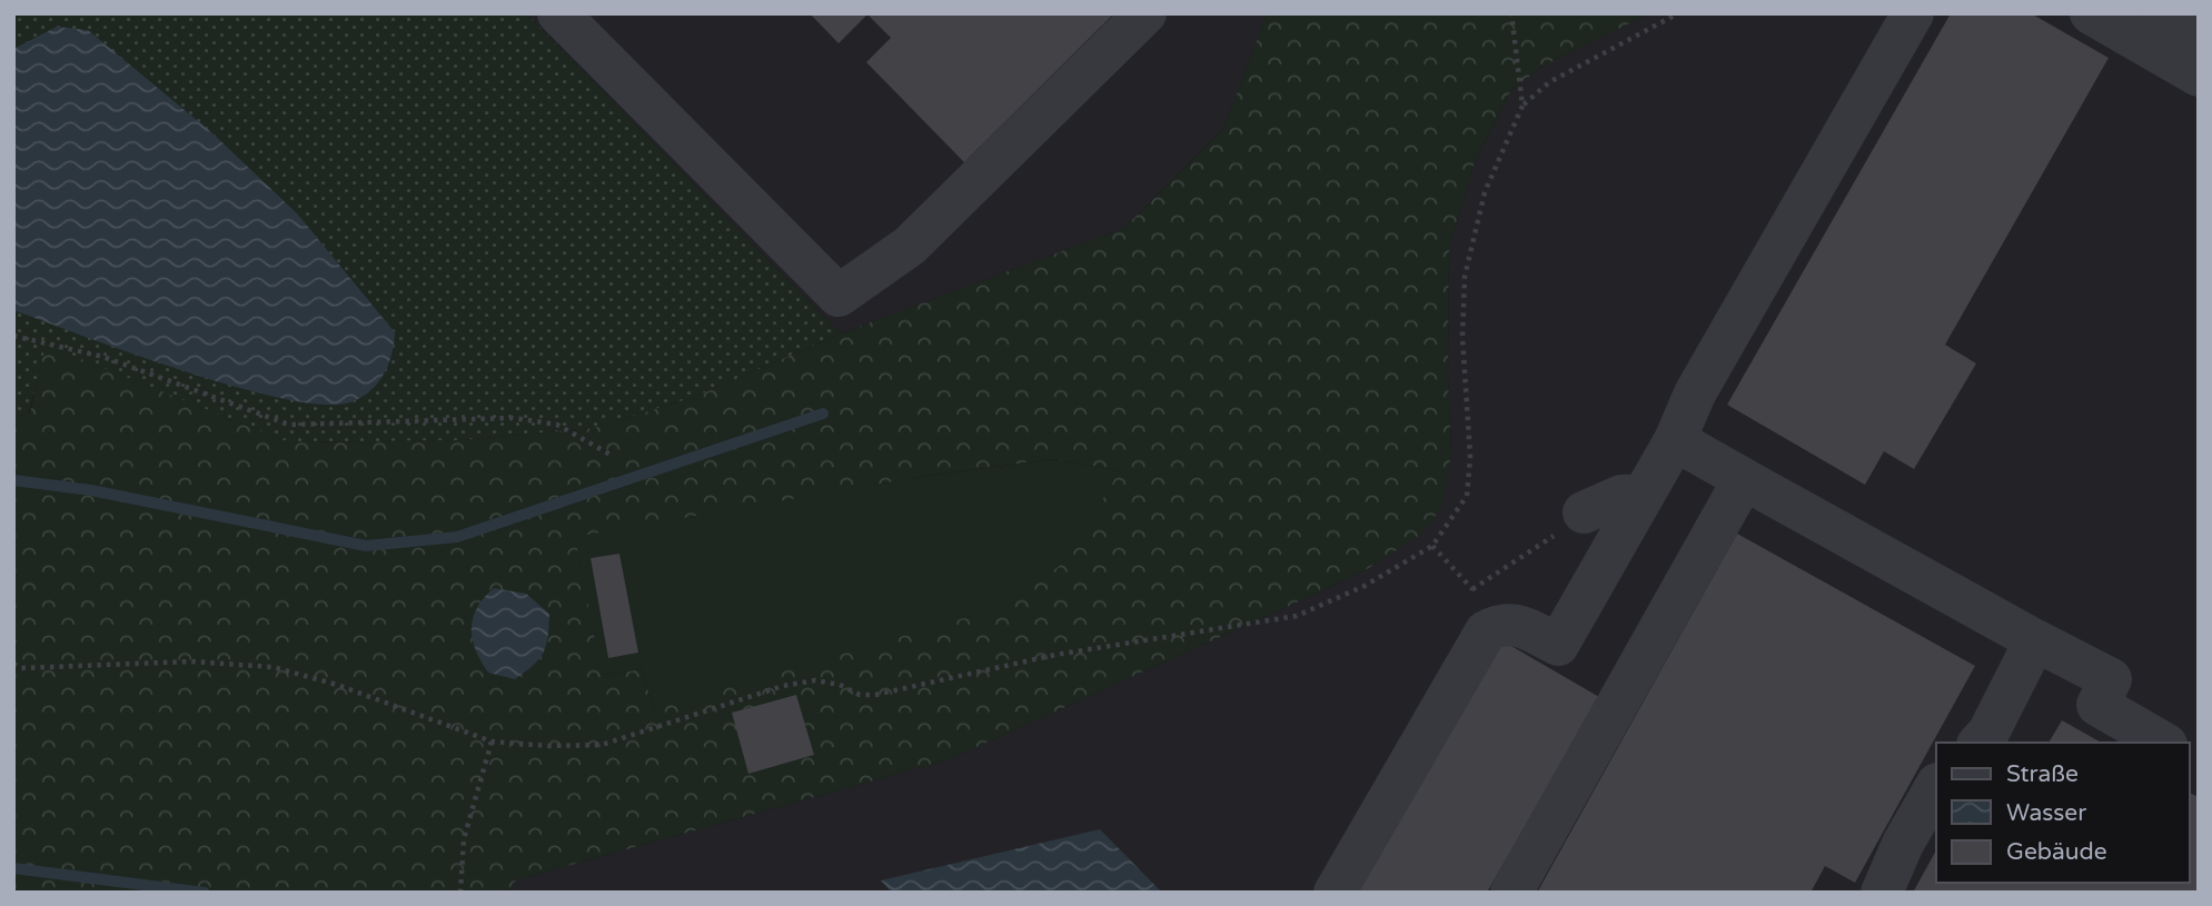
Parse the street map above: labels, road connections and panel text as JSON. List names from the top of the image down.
{
  "legend": ["Straße", "Wasser", "Gebäude"]
}
